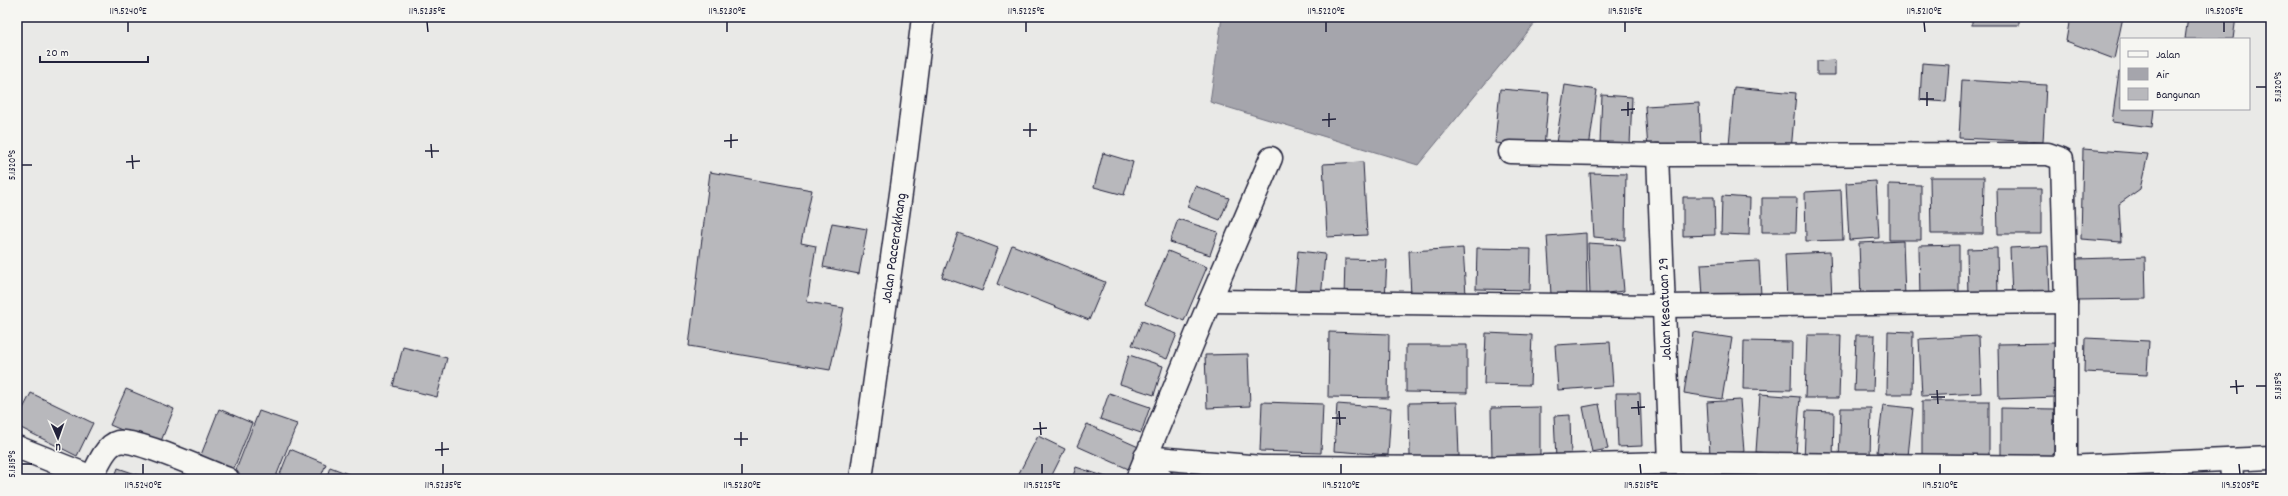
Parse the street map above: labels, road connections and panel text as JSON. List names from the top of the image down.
{
  "streets": {
    "street": ["Jalan Paccerakkang", "Jalan Kesatuan 29"]
  },
  "legend": ["Jalan", "Air", "Bangunan"],
  "scale_bar": "20 m",
  "north": "bottom",
  "coordinates": [
    "119.5240°E",
    "119.5235°E",
    "119.5230°E",
    "119.5225°E",
    "119.5220°E",
    "119.5215°E",
    "119.5210°E",
    "119.5205°E",
    "5.1320°S",
    "5.1315°S"
  ]
}
